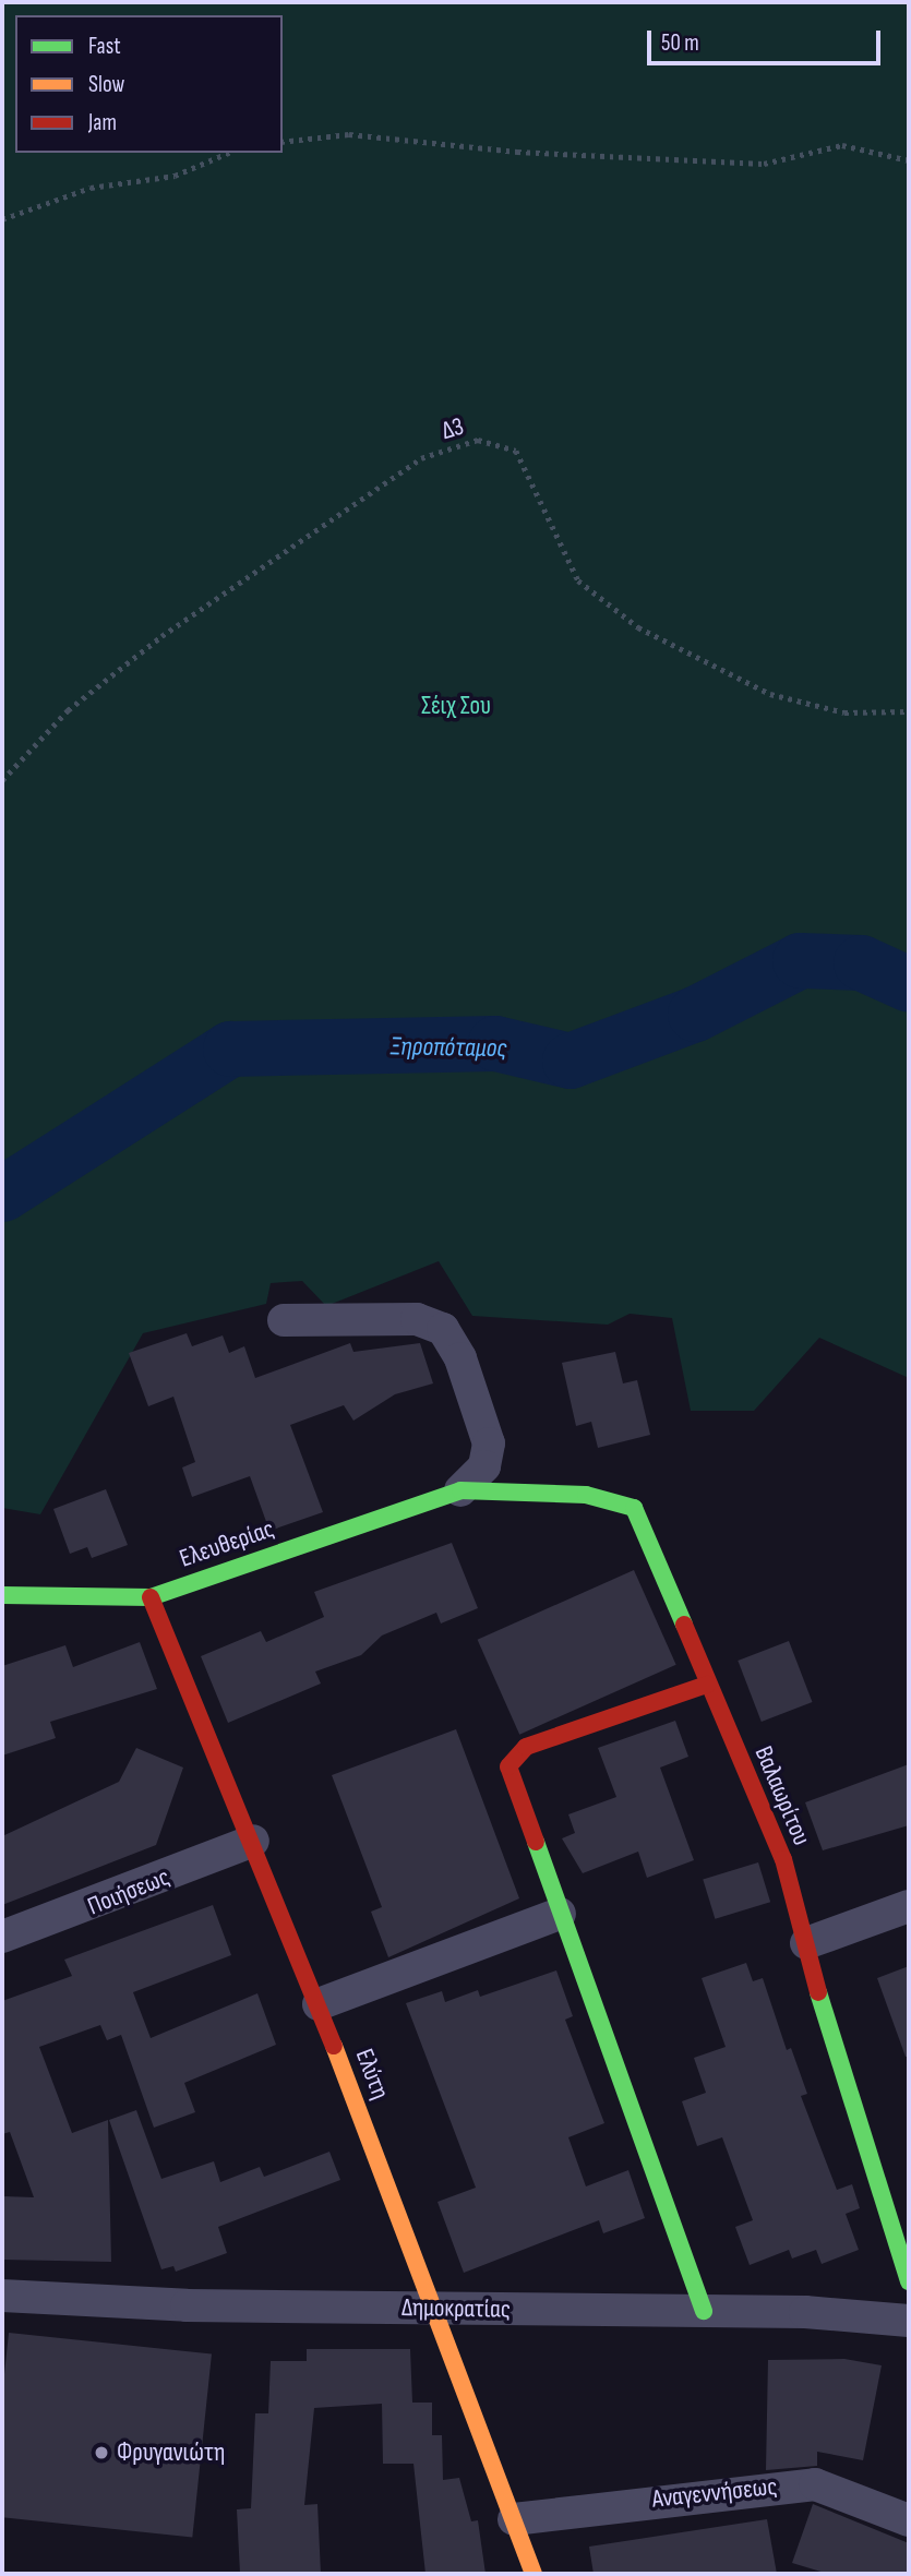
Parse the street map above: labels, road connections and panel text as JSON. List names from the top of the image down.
{
  "streets": {
    "street": [
      "Ελευθερίας",
      "Βαλαωρίτου",
      "Ποιήσεως",
      "Ελύτη",
      "Δημοκρατίας",
      "Αναγεννήσεως"
    ],
    "path": ["Δ3"]
  },
  "crossings": [
    ["Ελευθερίας", "Βαλαωρίτου"],
    ["Ελευθερίας", "Ελύτη"],
    ["Ποιήσεως", "Ελύτη"],
    ["Ελύτη", "Δημοκρατίας"],
    ["Ελύτη", "Αναγεννήσεως"]
  ],
  "water": ["Ξηροπόταμος"],
  "parks": ["Σέιχ Σου"],
  "places": ["Φρυγανιώτη"],
  "legend": ["Fast", "Slow", "Jam"],
  "scale_bar": "50 m"
}
